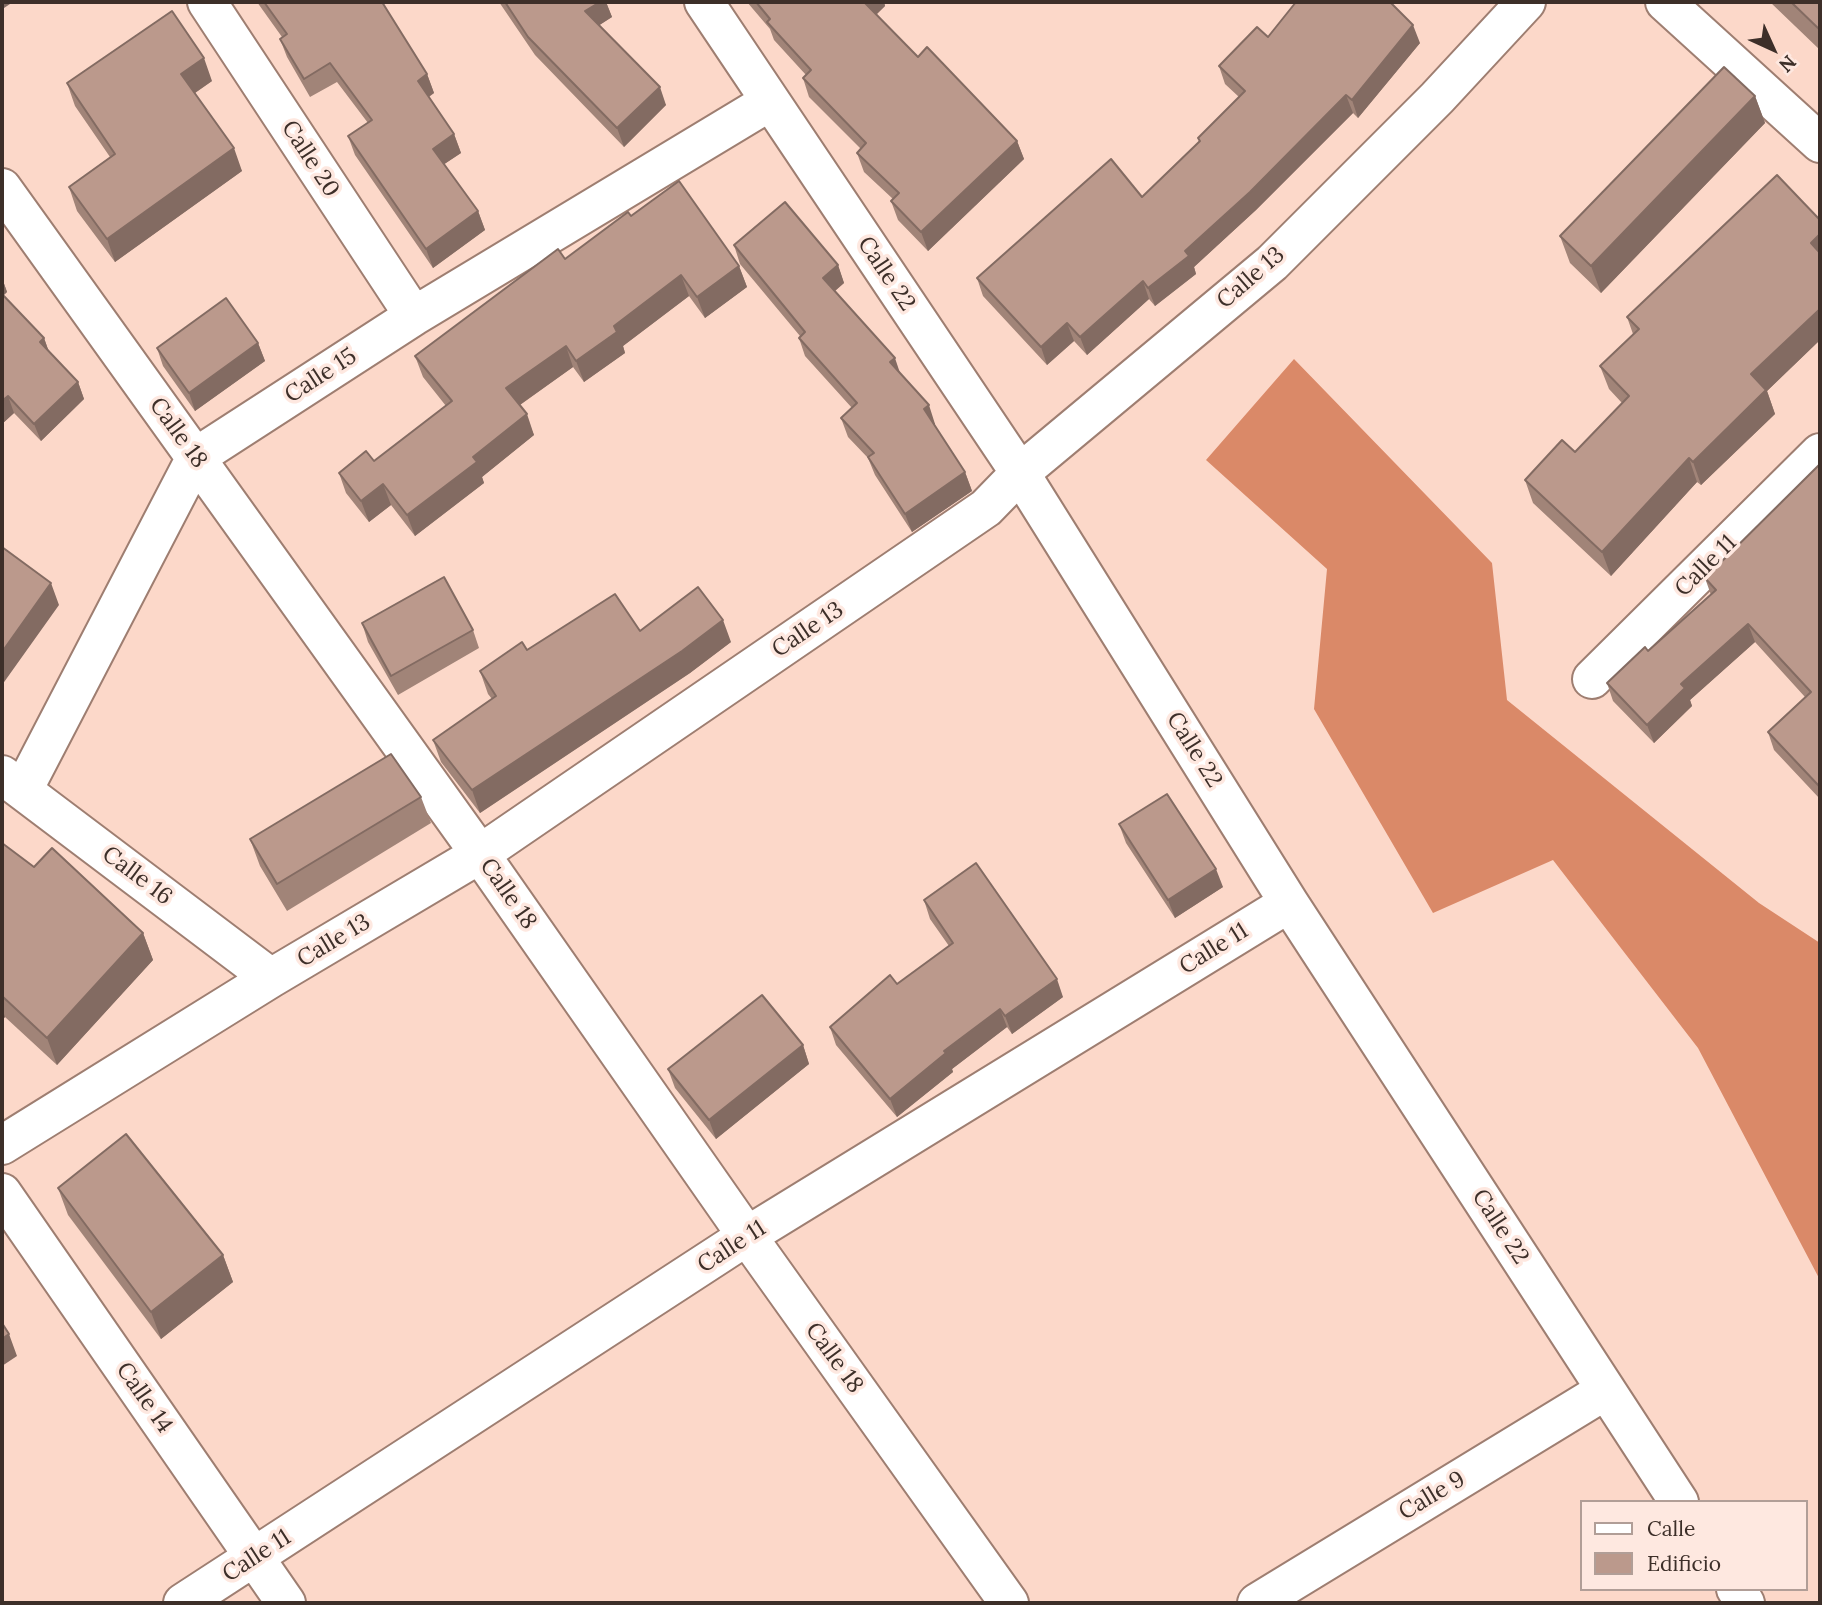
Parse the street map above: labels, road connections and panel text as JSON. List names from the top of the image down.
{
  "streets": {
    "street": [
      "Calle 20",
      "Calle 22",
      "Calle 13",
      "Calle 15",
      "Calle 18",
      "Calle 11",
      "Calle 16",
      "Calle 14",
      "Calle 9"
    ]
  },
  "crossings": [
    ["Calle 20", "Calle 15"],
    ["Calle 22", "Calle 13"],
    ["Calle 22", "Calle 15"],
    ["Calle 22", "Calle 11"],
    ["Calle 22", "Calle 9"],
    ["Calle 13", "Calle 18"],
    ["Calle 13", "Calle 16"],
    ["Calle 15", "Calle 18"],
    ["Calle 15", "Calle 16"],
    ["Calle 18", "Calle 11"],
    ["Calle 11", "Calle 14"]
  ],
  "legend": ["Calle", "Edificio"],
  "north": "bottom right"
}
